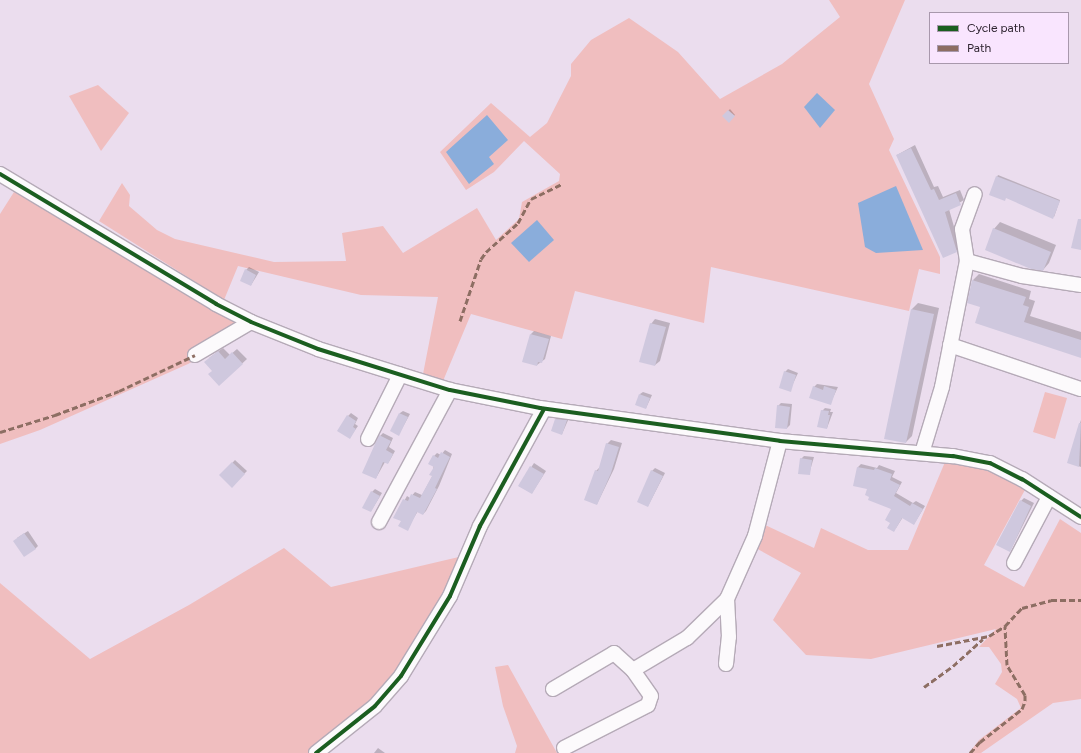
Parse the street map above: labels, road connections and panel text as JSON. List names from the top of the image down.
{
  "legend": ["Cycle path", "Path"]
}
